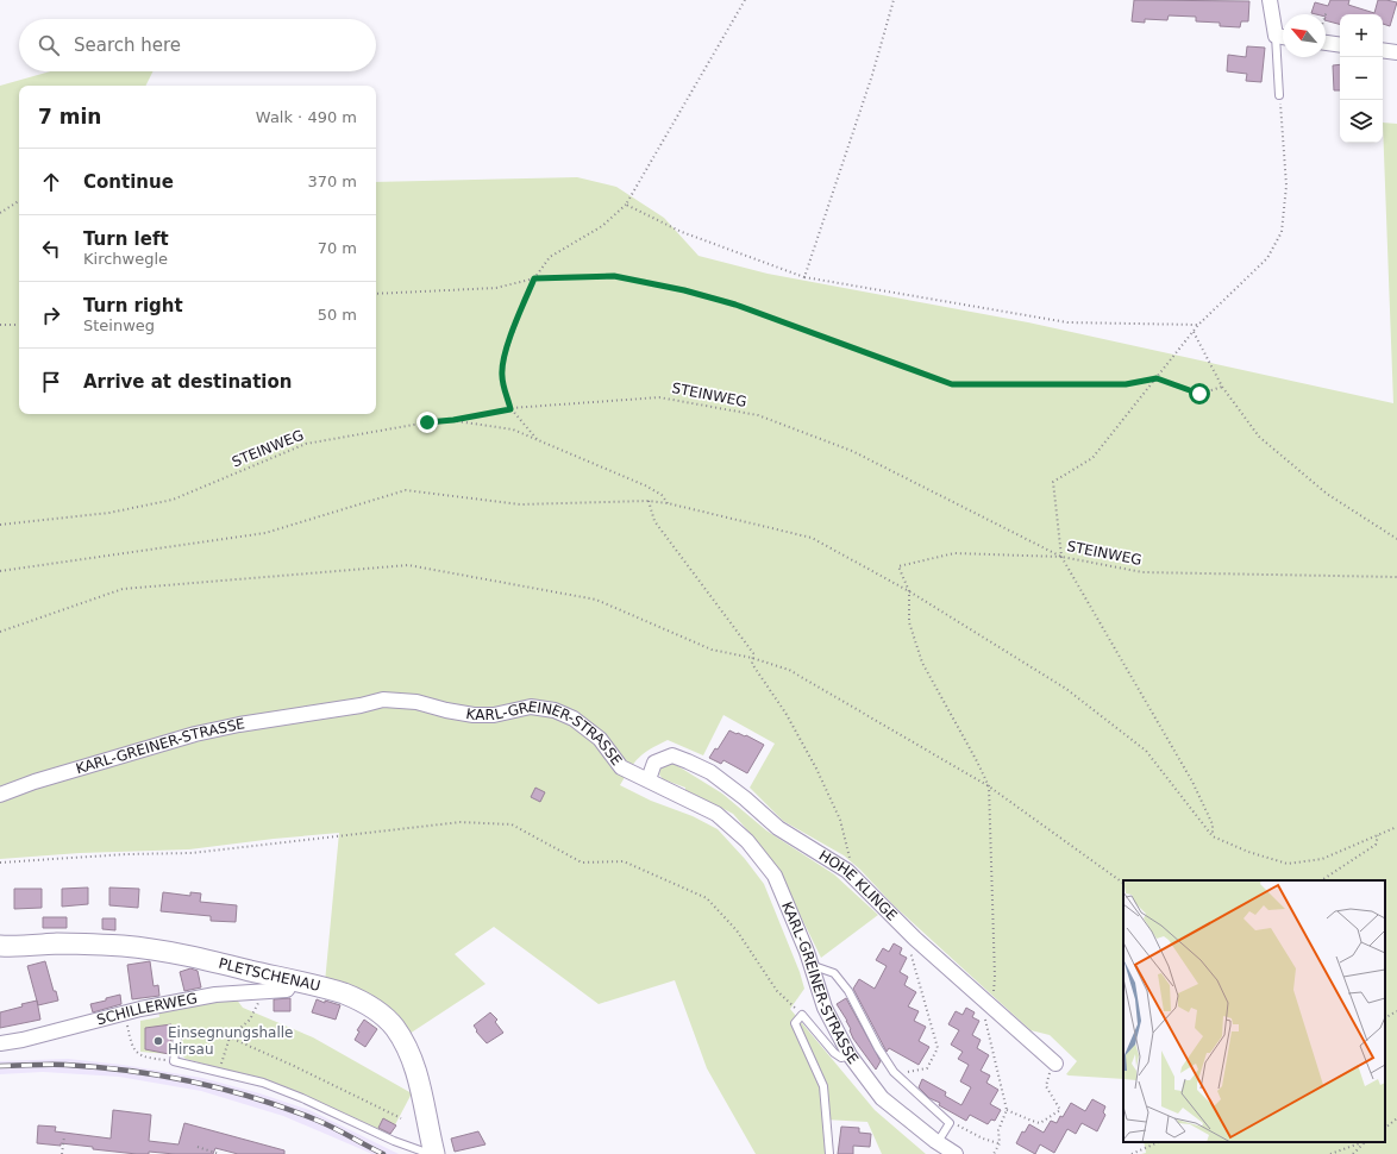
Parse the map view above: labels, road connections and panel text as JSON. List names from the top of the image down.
{
  "streets": {
    "main road": ["PLETSCHENAU"],
    "street": ["KARL-GREINER-STRASSE", "HOHE KLINGE", "SCHILLERWEG"],
    "path": ["STEINWEG"]
  },
  "crossings": [
    ["KARL-GREINER-STRASSE", "HOHE KLINGE"],
    ["PLETSCHENAU", "SCHILLERWEG"]
  ],
  "places": ["Einsegnungshalle Hirsau"],
  "north": "top left",
  "page": {
    "map_buttons": ["+", "−"],
    "search": "Search here",
    "heading": ["7 min", "Walk · 490 m"],
    "list": [
      ["Continue", "370 m"],
      ["Turn left", "Kirchwegle", "70 m"],
      ["Turn right", "Steinweg", "50 m"],
      "Arrive at destination"
    ]
  }
}
